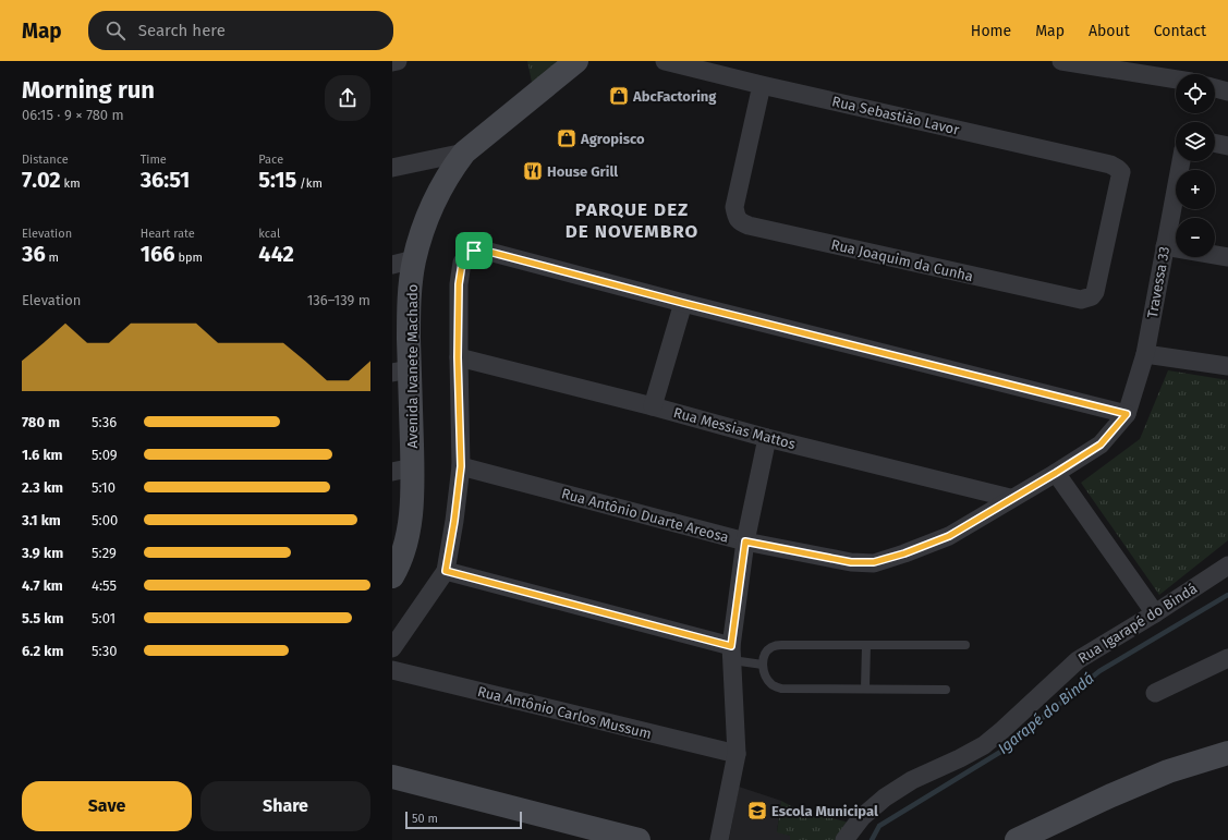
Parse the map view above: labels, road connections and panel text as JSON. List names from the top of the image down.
{
  "streets": {
    "street": [
      "Rua Sebastião Lavor",
      "Rua Joaquim da Cunha",
      "Travessa 33",
      "Avenida Ivanete Machado",
      "Rua Messias Mattos",
      "Rua Antônio Duarte Areosa",
      "Rua Igarapé do Bindá",
      "Rua Antônio Carlos Mussum"
    ]
  },
  "crossings": [
    ["Rua Sebastião Lavor", "Rua Joaquim da Cunha"],
    ["Travessa 33", "Rua Antônio Duarte Areosa"],
    ["Rua Messias Mattos", "Rua Antônio Duarte Areosa"]
  ],
  "districts": ["PARQUE DEZ DE NOVEMBRO"],
  "water": ["Igarapé do Bindá"],
  "places": {
    "shop": ["AbcFactoring", "Agropisco"],
    "restaurant": ["House Grill"],
    "school or university": ["Escola Municipal"]
  },
  "scale_bar": "50 m",
  "page": {
    "header": "Map",
    "search": "Search here",
    "nav": [
      "Home",
      "Map",
      "About",
      "Contact"
    ],
    "heading": ["Morning run", "06:15 · 9 × 780 m"],
    "map_buttons": ["+", "−"],
    "stats": [
      ["Distance", "7.02 km"],
      ["Time", "36:51"],
      ["Pace", "5:15 /km"],
      ["Elevation", "36 m"],
      ["Heart rate", "166 bpm"],
      ["kcal", "442"]
    ],
    "chart": ["Elevation", "136–139 m"],
    "list": [
      {
        "name": "780 m",
        "note": "5:36"
      },
      {
        "name": "1.6 km",
        "note": "5:09"
      },
      {
        "name": "2.3 km",
        "note": "5:10"
      },
      {
        "name": "3.1 km",
        "note": "5:00"
      },
      {
        "name": "3.9 km",
        "note": "5:29"
      },
      {
        "name": "4.7 km",
        "note": "4:55"
      },
      {
        "name": "5.5 km",
        "note": "5:01"
      },
      {
        "name": "6.2 km",
        "note": "5:30"
      }
    ],
    "buttons": ["Save", "Share"],
    "scale": "50 m"
  }
}
